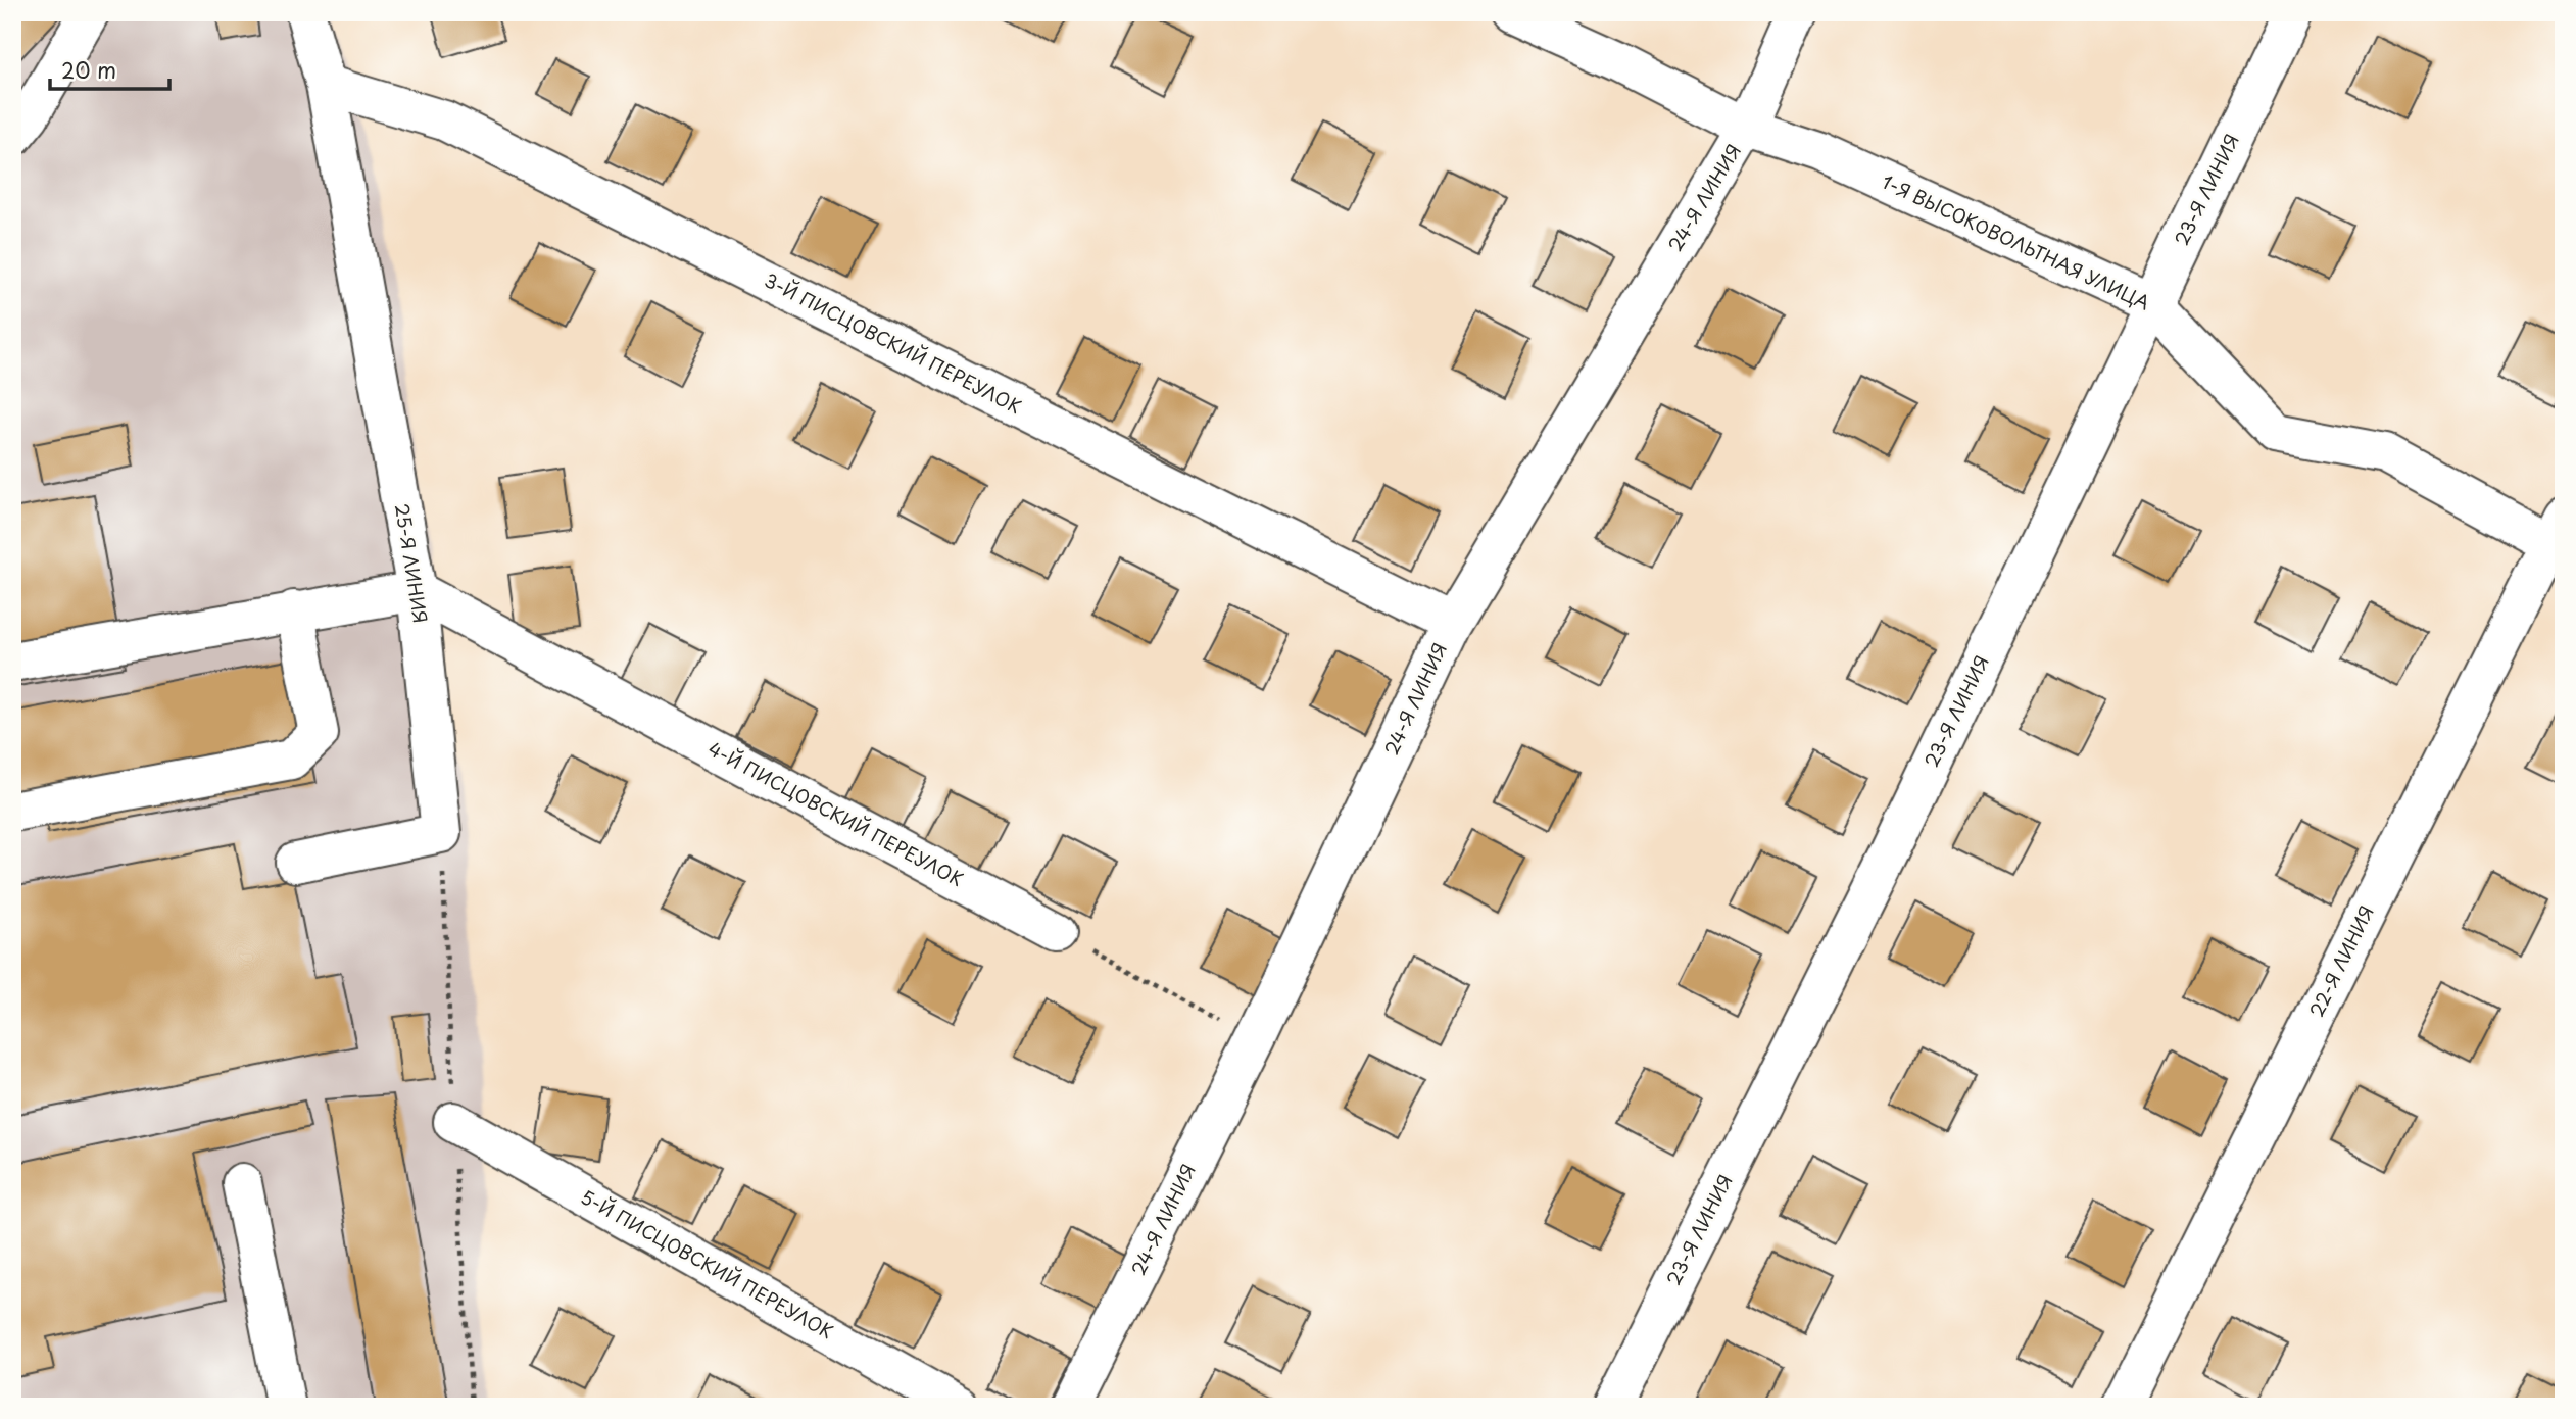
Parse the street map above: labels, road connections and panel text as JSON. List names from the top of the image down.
{
  "streets": {
    "street": [
      "23-Я ЛИНИЯ",
      "24-Я ЛИНИЯ",
      "1-Я ВЫСОКОВОЛЬТНАЯ УЛИЦА",
      "3-Й ПИСЦОВСКИЙ ПЕРЕУЛОК",
      "25-Я ЛИНИЯ",
      "4-Й ПИСЦОВСКИЙ ПЕРЕУЛОК",
      "22-Я ЛИНИЯ",
      "5-Й ПИСЦОВСКИЙ ПЕРЕУЛОК"
    ]
  },
  "crossings": [
    ["23-Я ЛИНИЯ", "1-Я ВЫСОКОВОЛЬТНАЯ УЛИЦА"],
    ["24-Я ЛИНИЯ", "1-Я ВЫСОКОВОЛЬТНАЯ УЛИЦА"],
    ["24-Я ЛИНИЯ", "3-Й ПИСЦОВСКИЙ ПЕРЕУЛОК"],
    ["1-Я ВЫСОКОВОЛЬТНАЯ УЛИЦА", "22-Я ЛИНИЯ"],
    ["3-Й ПИСЦОВСКИЙ ПЕРЕУЛОК", "25-Я ЛИНИЯ"],
    ["25-Я ЛИНИЯ", "4-Й ПИСЦОВСКИЙ ПЕРЕУЛОК"]
  ],
  "scale_bar": "20 m"
}
